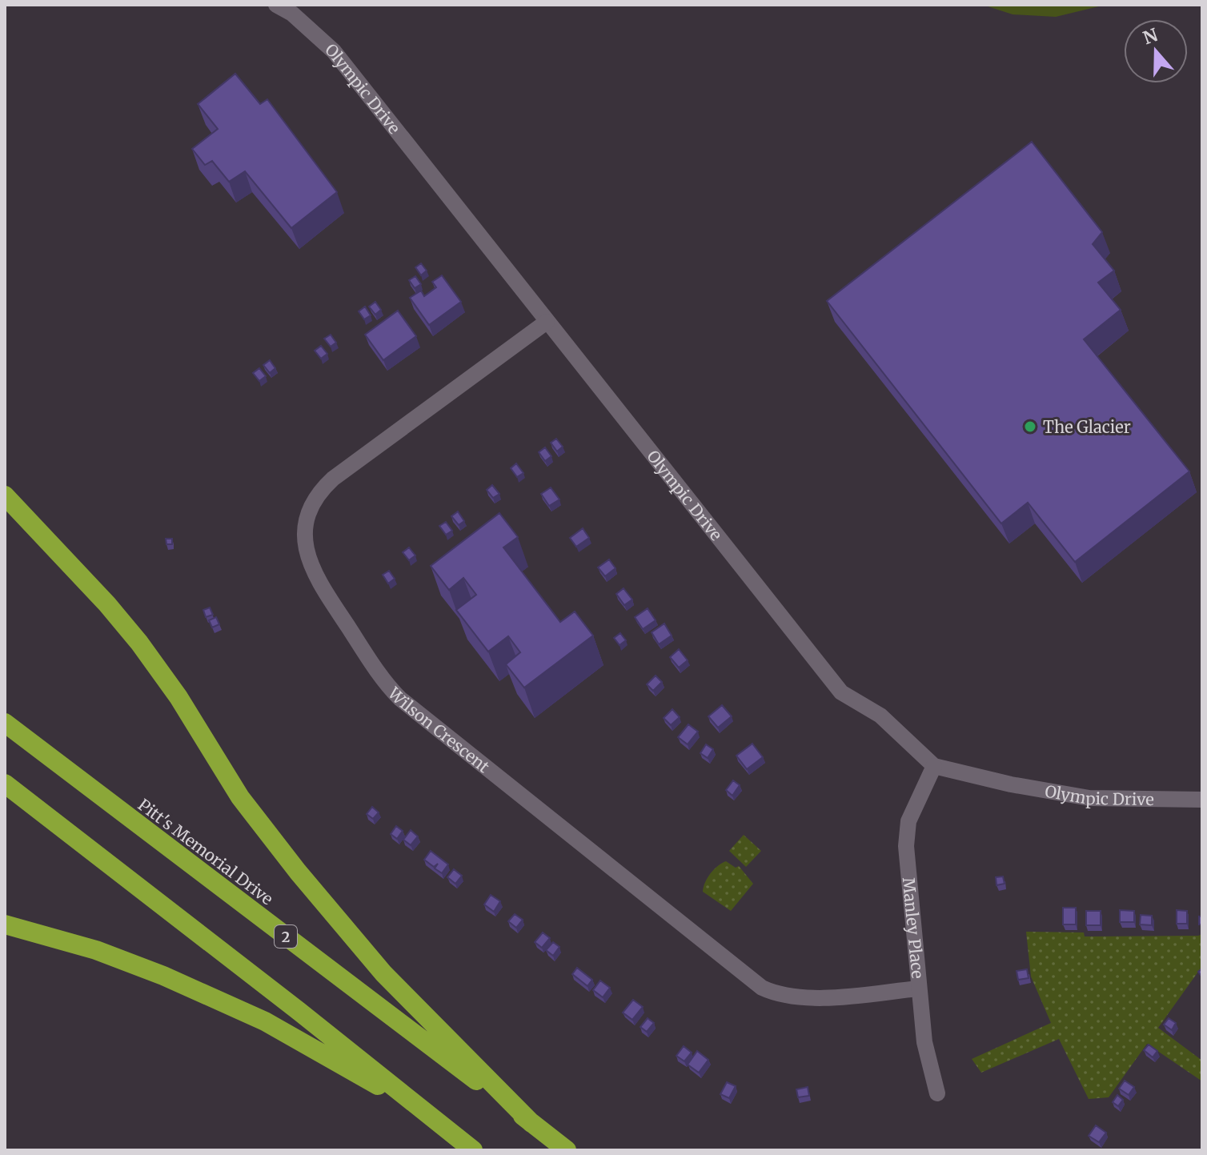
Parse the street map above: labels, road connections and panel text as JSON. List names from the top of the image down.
{
  "streets": {
    "highway": ["Pitt's Memorial Drive", "2"],
    "street": ["Olympic Drive", "Wilson Crescent", "Manley Place"]
  },
  "crossings": [
    ["Olympic Drive", "Wilson Crescent"],
    ["Olympic Drive", "Manley Place"],
    ["Wilson Crescent", "Manley Place"]
  ],
  "places": ["The Glacier"],
  "north": "top"
}
